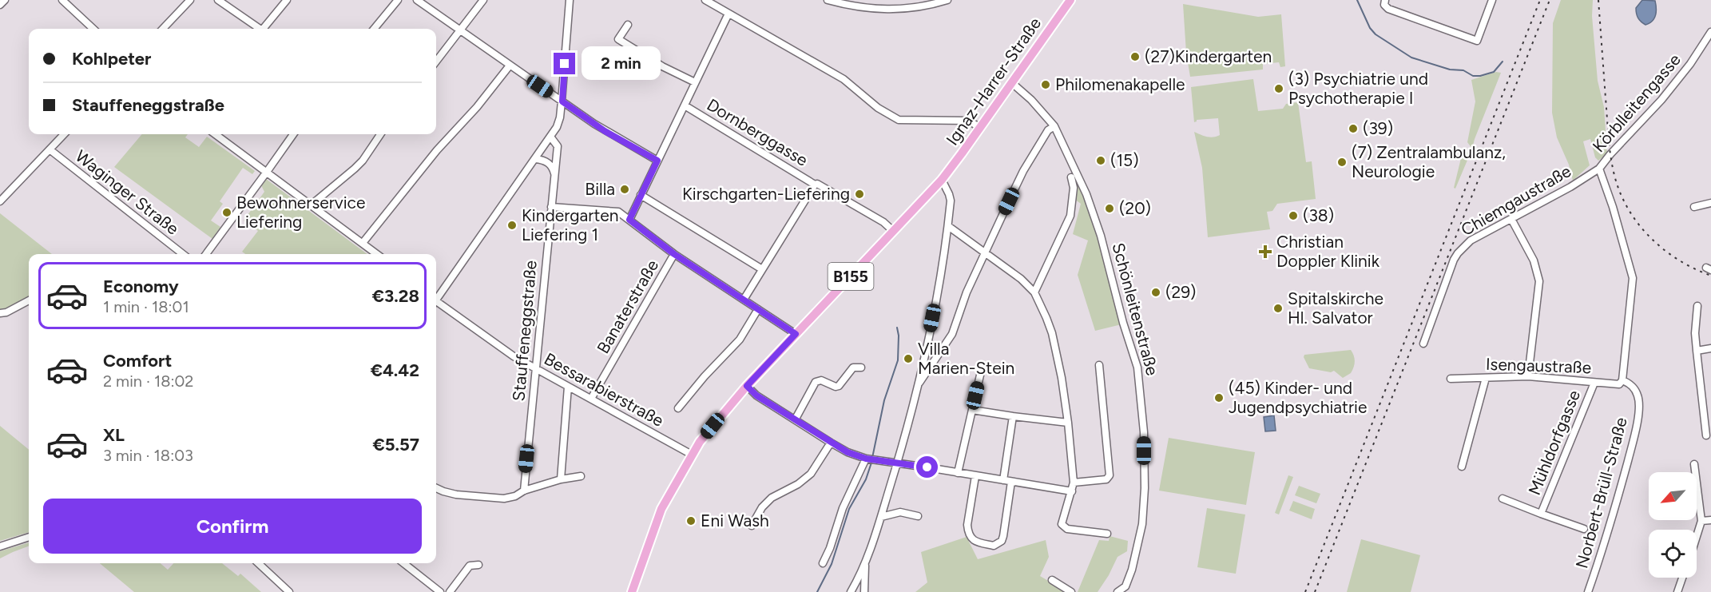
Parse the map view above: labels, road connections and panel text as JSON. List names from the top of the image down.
{
  "streets": {
    "main road": ["Ignaz-Harrer-Straße", "B155"],
    "street": [
      "Körblleitengasse",
      "Dornberggasse",
      "Waginger Straße",
      "Chiemgaustraße",
      "Banaterstraße",
      "Schönleitenstraße",
      "Stauffeneggstraße",
      "Isengaustraße",
      "Bessarabierstraße",
      "Mühldorfgasse",
      "Norbert-Brüll-Straße"
    ]
  },
  "crossings": [
    ["Ignaz-Harrer-Straße", "B155"],
    ["Ignaz-Harrer-Straße", "Schönleitenstraße"],
    ["Körblleitengasse", "Chiemgaustraße"],
    ["Dornberggasse", "B155"],
    ["B155", "Bessarabierstraße"],
    ["Banaterstraße", "Bessarabierstraße"],
    ["Stauffeneggstraße", "Bessarabierstraße"],
    ["Isengaustraße", "Mühldorfgasse"],
    ["Isengaustraße", "Norbert-Brüll-Straße"]
  ],
  "places": {
    "other": [
      "(27)Kindergarten",
      "Philomenakapelle",
      "(3) Psychiatrie und Psychotherapie I",
      "(39)",
      "(15)",
      "(7) Zentralambulanz, Neurologie",
      "Billa",
      "Kirschgarten-Liefering",
      "(20)",
      "Bewohnerservice Liefering",
      "(38)",
      "Kindergarten Liefering 1",
      "(29)",
      "Spitalskirche Hl. Salvator",
      "Villa Marien-Stein",
      "(45) Kinder- und Jugendpsychiatrie",
      "Eni Wash"
    ],
    "health": ["Christian Doppler Klinik"]
  },
  "north": "bottom left",
  "page": {
    "banner": ["Kohlpeter", "Stauffeneggstraße"],
    "bubble": "2 min",
    "list": [
      {
        "name": "Economy",
        "note": "1 min · 18:01",
        "value": "€3.28"
      },
      {
        "name": "Comfort",
        "note": "2 min · 18:02",
        "value": "€4.42"
      },
      {
        "name": "XL",
        "note": "3 min · 18:03",
        "value": "€5.57"
      }
    ],
    "buttons": "Confirm"
  }
}
